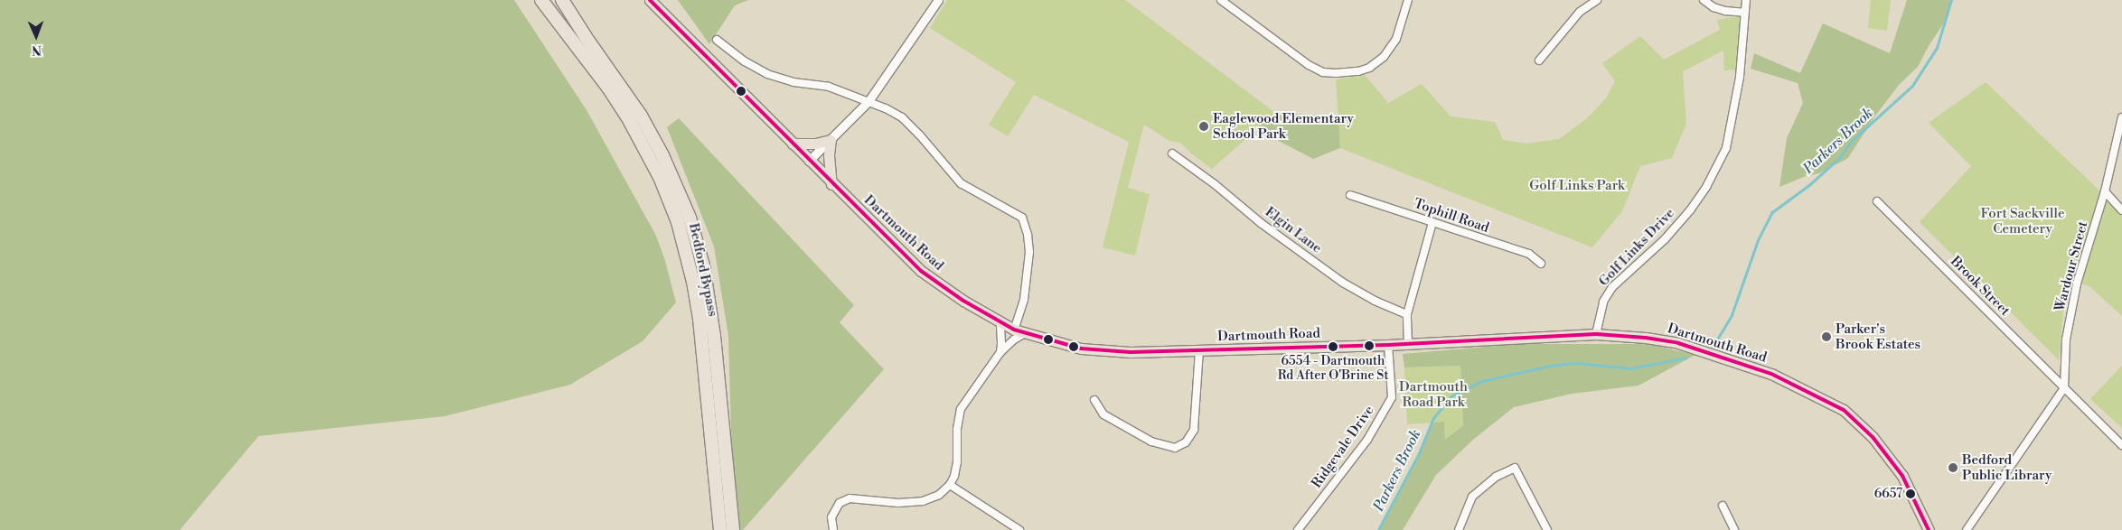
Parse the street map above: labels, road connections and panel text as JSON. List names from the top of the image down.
{
  "streets": {
    "highway": ["Bedford Bypass"],
    "main road": ["Dartmouth Road"],
    "street": [
      "Tophill Road",
      "Elgin Lane",
      "Golf Links Drive",
      "Wardour Street",
      "Brook Street",
      "Ridgevale Drive"
    ]
  },
  "crossings": [
    ["Dartmouth Road", "Golf Links Drive"],
    ["Dartmouth Road", "Ridgevale Drive"],
    ["Wardour Street", "Brook Street"]
  ],
  "water": ["Parkers Brook"],
  "parks": ["Golf Links Park", "Fort Sackville Cemetery", "Dartmouth Road Park"],
  "places": [
    "Eaglewood Elementary School Park",
    "Parker's Brook Estates",
    "6554 - Dartmouth Rd After O'Brine St",
    "Bedford Public Library",
    "6657"
  ],
  "north": "bottom"
}
